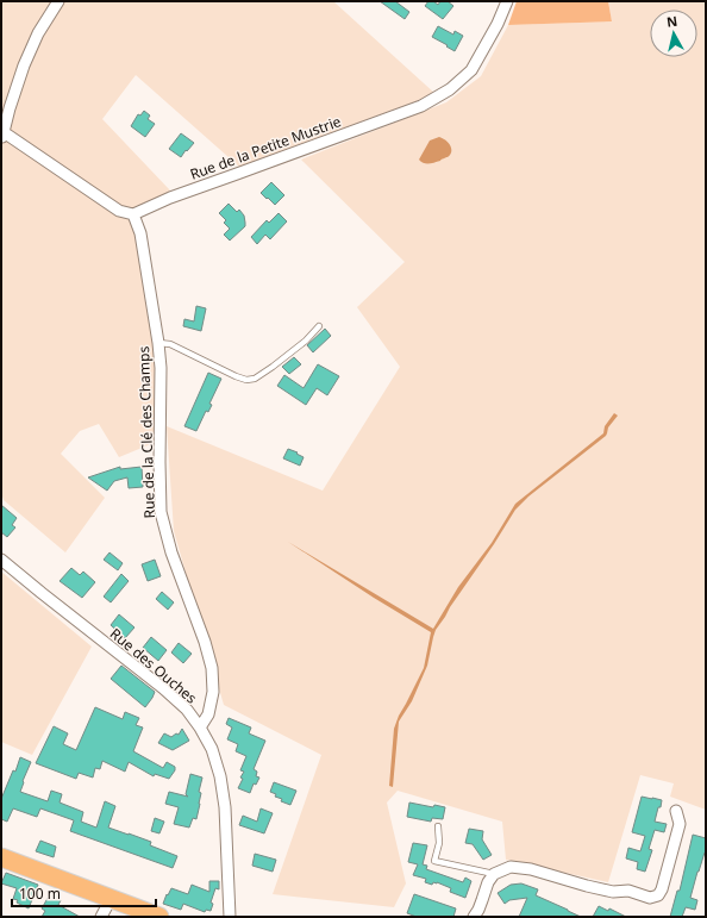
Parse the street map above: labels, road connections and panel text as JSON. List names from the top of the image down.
{
  "streets": {
    "street": ["Rue de la Petite Mustrie", "Rue de la Clé des Champs", "Rue des Ouches"]
  },
  "crossings": [
    ["Rue de la Petite Mustrie", "Rue de la Clé des Champs"],
    ["Rue de la Clé des Champs", "Rue des Ouches"]
  ],
  "scale_bar": "100 m",
  "north": "top"
}
